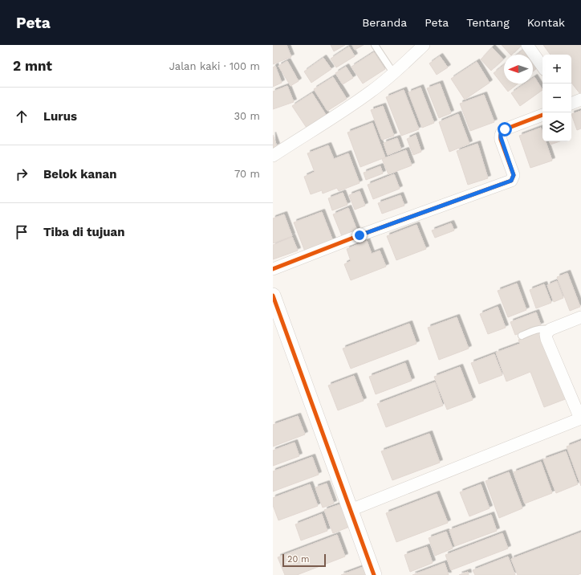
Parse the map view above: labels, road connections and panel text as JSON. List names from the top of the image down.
{
  "scale_bar": "20 m",
  "north": "left",
  "page": {
    "header": "Peta",
    "nav": [
      "Beranda",
      "Peta",
      "Tentang",
      "Kontak"
    ],
    "heading": ["2 mnt", "Jalan kaki · 100 m"],
    "map_buttons": ["+", "−"],
    "list": [
      ["Lurus", "30 m"],
      ["Belok kanan", "70 m"],
      "Tiba di tujuan"
    ],
    "scale": "20 m"
  }
}
